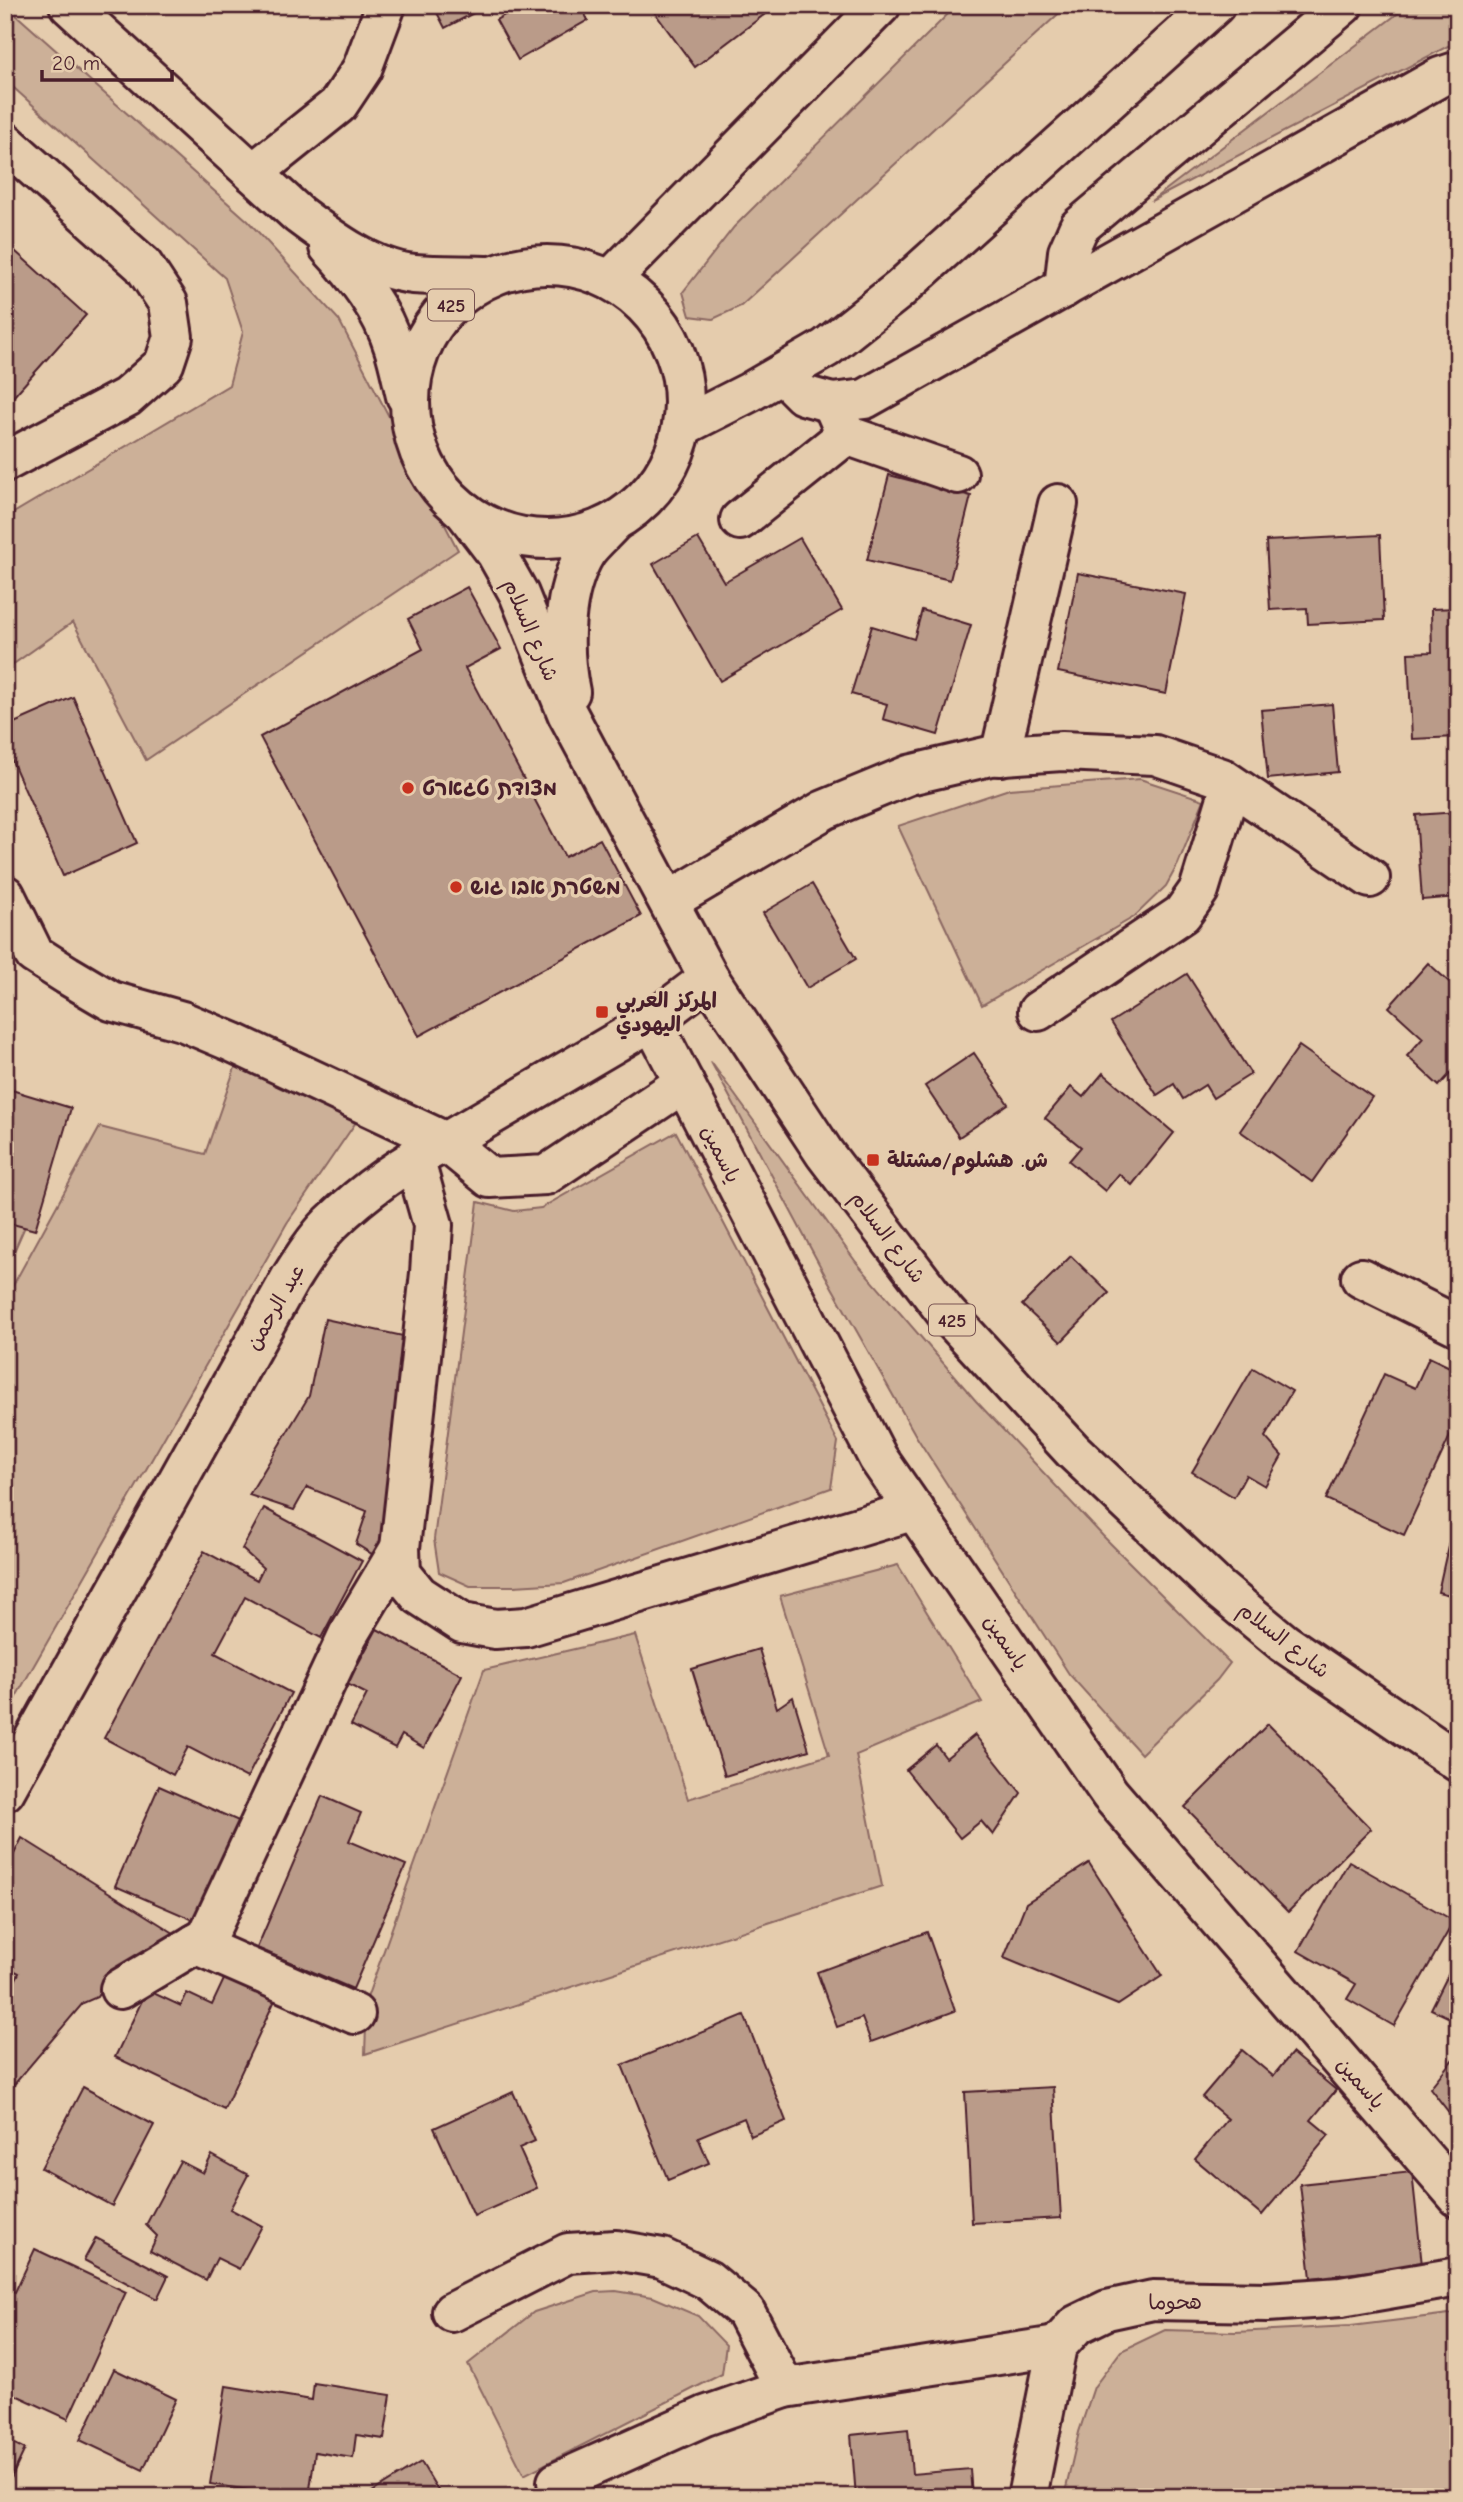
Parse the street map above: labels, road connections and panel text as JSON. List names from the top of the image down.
{
  "streets": {
    "street": [
      "425",
      "شارع السلام",
      "ياسمين",
      "عبد الرحمن",
      "هحوما"
    ]
  },
  "crossings": [
    ["425", "شارع السلام"],
    ["شارع السلام", "عبد الرحمن"],
    ["ياسمين", "عبد الرحمن"]
  ],
  "places": {
    "other": ["מצודת טגארט", "משטרת אבו גוש"],
    "transit": ["المركز العربي اليهودي", "ش. هشلوم/مشتلة"]
  },
  "scale_bar": "20 m"
}
